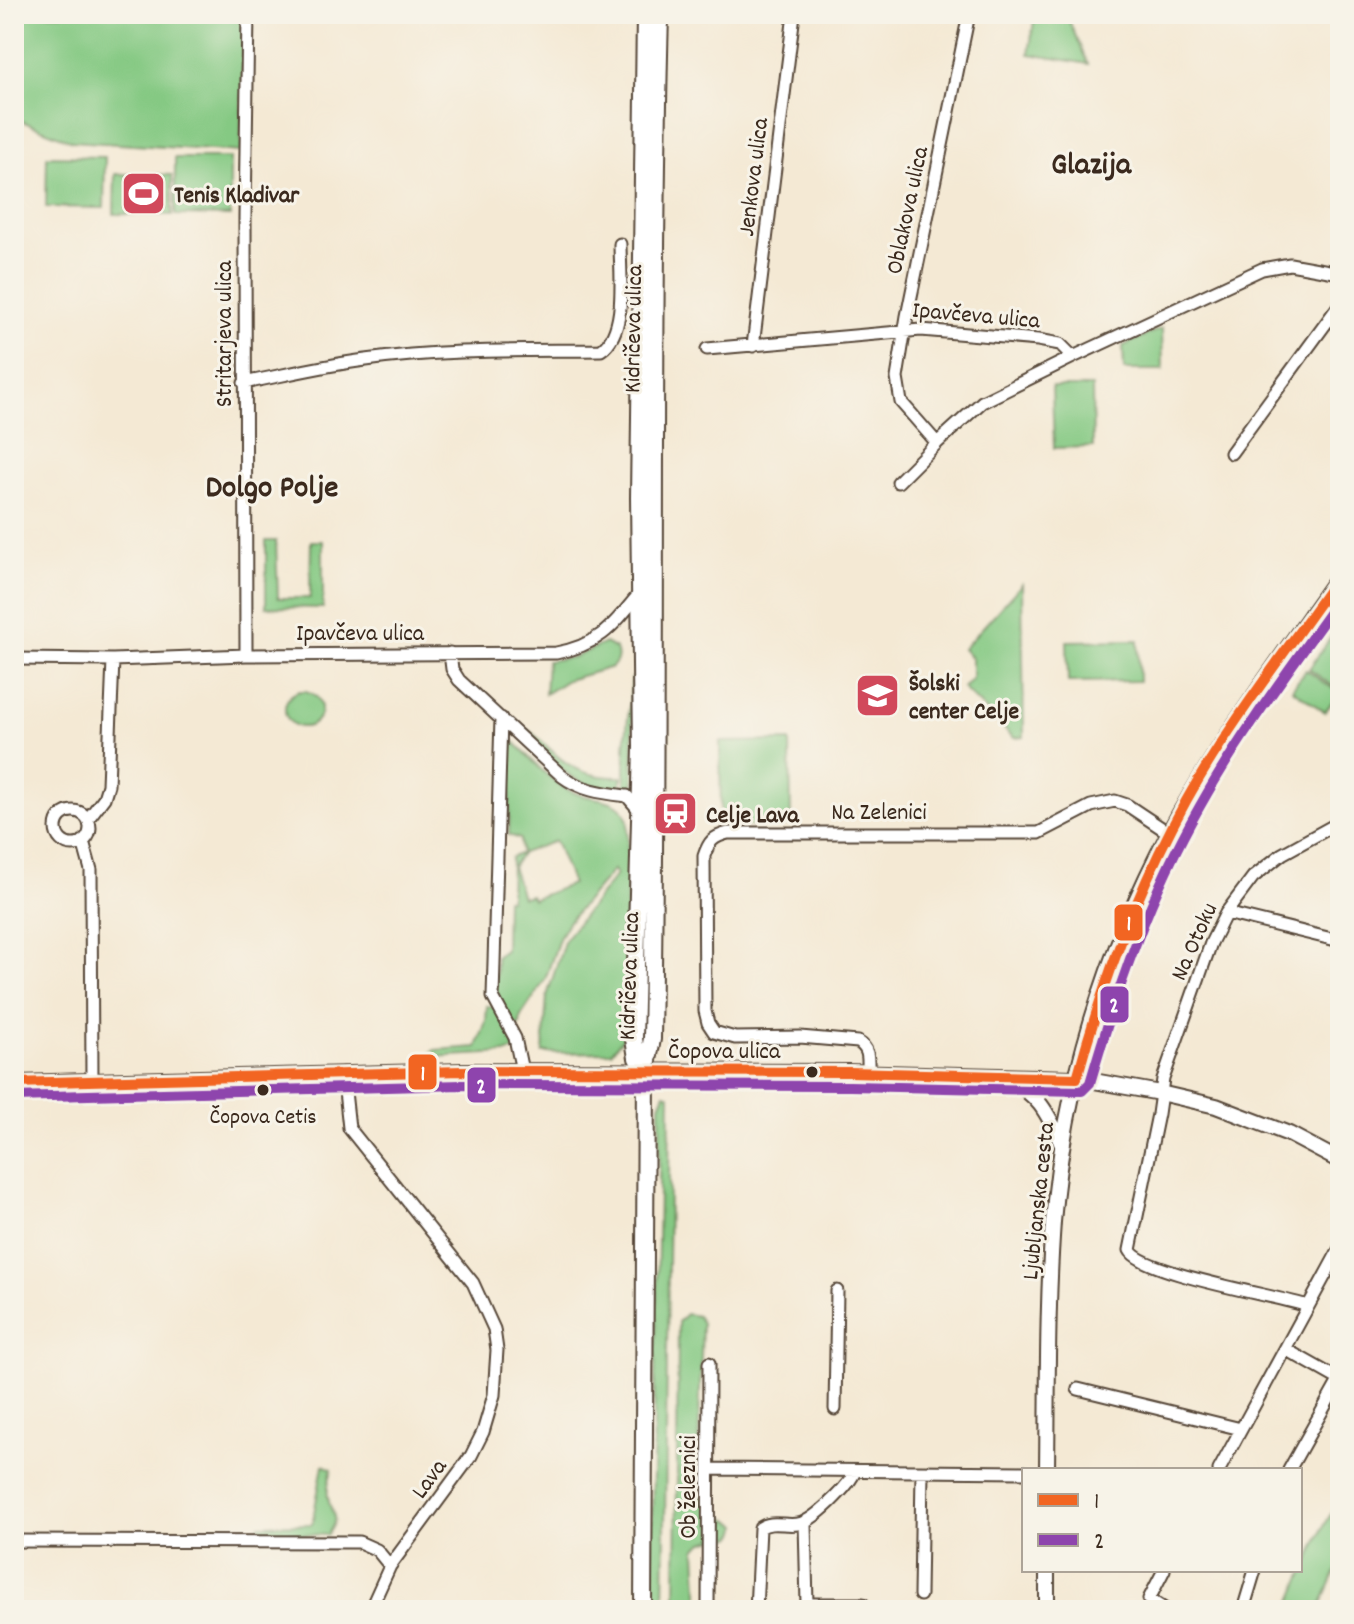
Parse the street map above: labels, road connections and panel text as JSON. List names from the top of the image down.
{
  "streets": {
    "main road": ["Kidričeva ulica"],
    "street": [
      "Jenkova ulica",
      "Oblakova ulica",
      "Ipavčeva ulica",
      "Stritarjeva ulica",
      "Na Zelenici",
      "Na Otoku",
      "Čopova ulica",
      "Ljubljanska cesta",
      "Lava",
      "Ob železnici"
    ]
  },
  "crossings": [
    ["Jenkova ulica", "Ipavčeva ulica"],
    ["Oblakova ulica", "Ipavčeva ulica"],
    ["Ipavčeva ulica", "Kidričeva ulica"],
    ["Ipavčeva ulica", "Stritarjeva ulica"],
    ["Kidričeva ulica", "Čopova ulica"],
    ["Na Zelenici", "Čopova ulica"],
    ["Na Zelenici", "Ljubljanska cesta"],
    ["Na Otoku", "Čopova ulica"],
    ["Čopova ulica", "Ljubljanska cesta"],
    ["Čopova ulica", "Lava"]
  ],
  "districts": ["Glazija", "Dolgo Polje"],
  "places": {
    "sports": ["Tenis Kladivar"],
    "school or university": ["Šolski center Celje"],
    "station": ["Celje Lava"],
    "other": ["Čopova Cetis"]
  },
  "lines": ["transit line 1", "transit line 2"],
  "legend": ["1", "2"]
}
